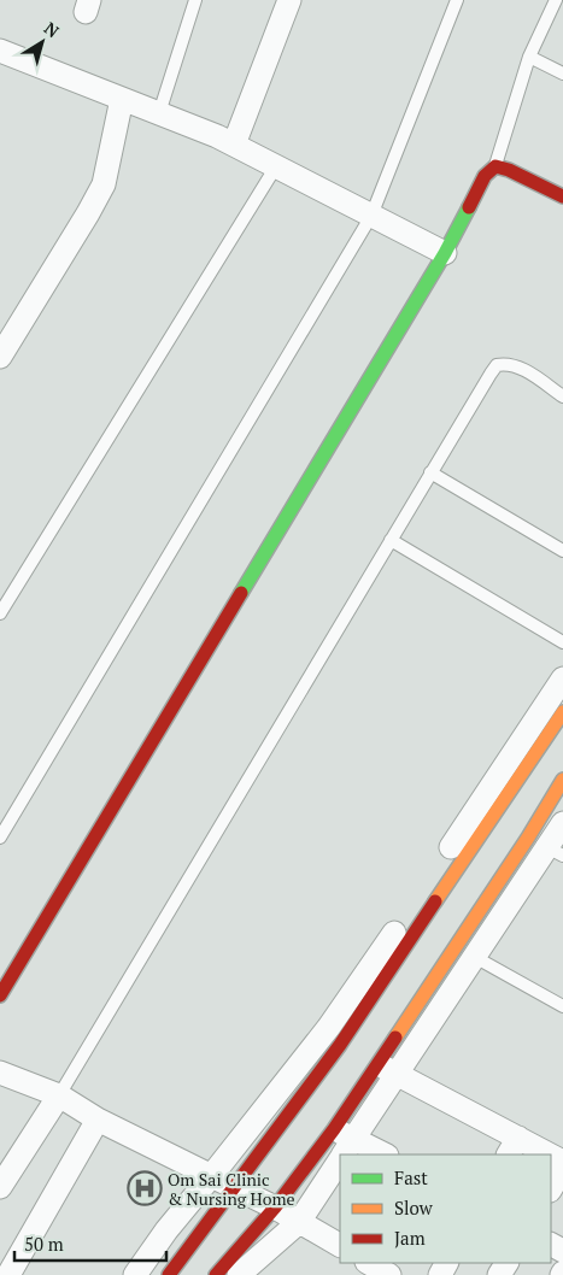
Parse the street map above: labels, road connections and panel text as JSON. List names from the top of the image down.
{
  "places": {
    "hospital": ["Om Sai Clinic & Nursing Home"]
  },
  "legend": ["Fast", "Slow", "Jam"],
  "scale_bar": "50 m",
  "north": "top right"
}
